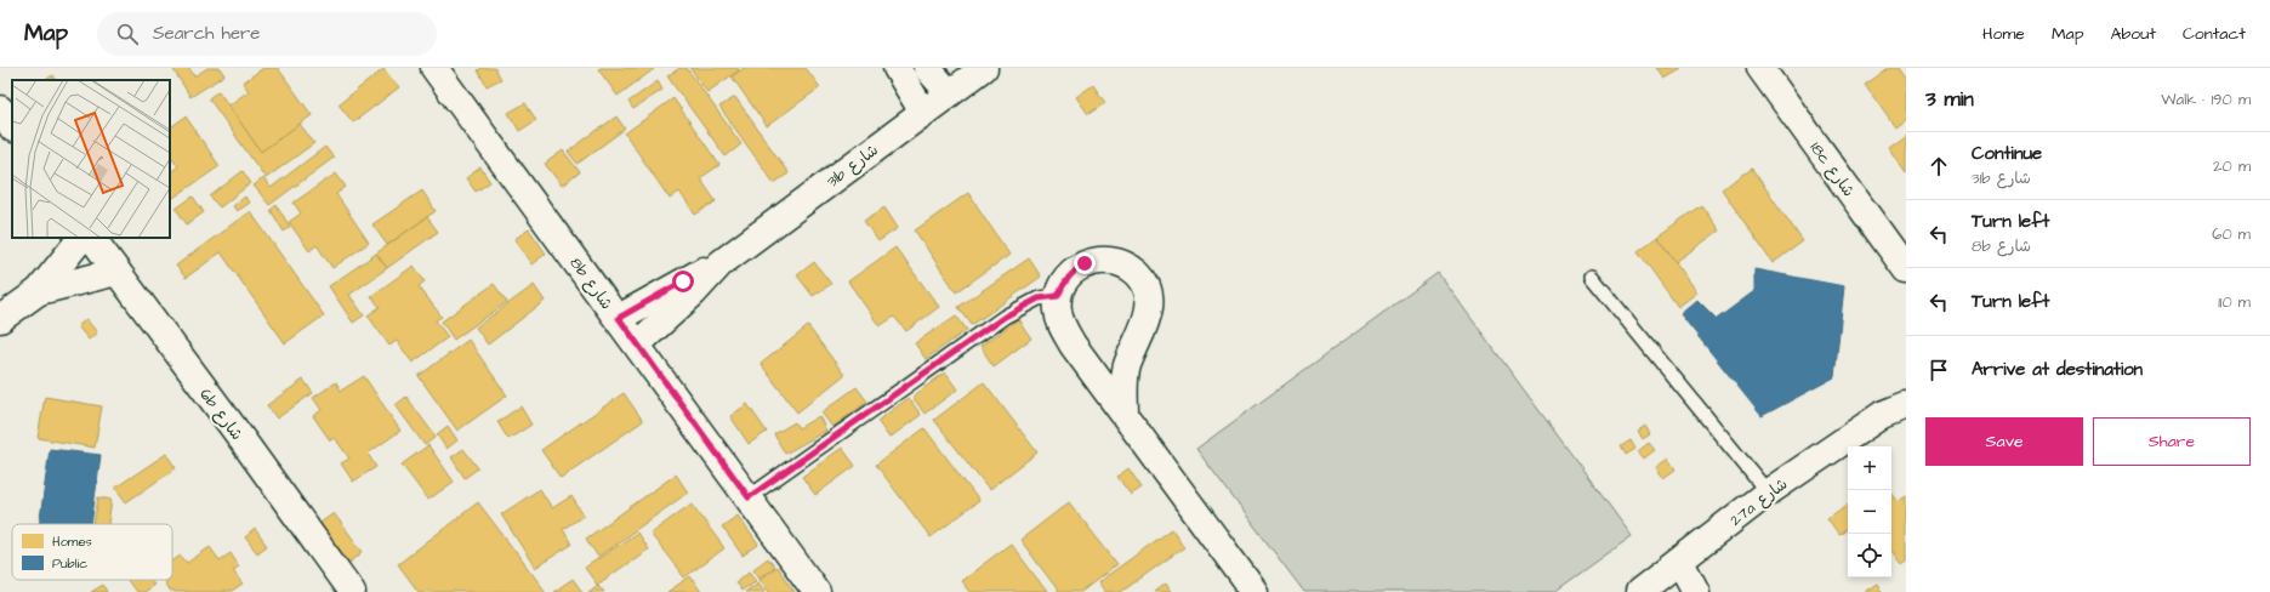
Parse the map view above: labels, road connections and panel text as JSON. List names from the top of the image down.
{
  "streets": {
    "street": [
      "31b شارع",
      "18c شارع",
      "8b شارع",
      "6b شارع",
      "27a شارع"
    ]
  },
  "crossings": [
    ["31b شارع", "8b شارع"]
  ],
  "legend": ["Homes", "Public"],
  "page": {
    "header": "Map",
    "search": "Search here",
    "nav": [
      "Home",
      "Map",
      "About",
      "Contact"
    ],
    "heading": ["3 min", "Walk · 190 m"],
    "list": [
      ["Continue", "31b شارع", "20 m"],
      ["Turn left", "8b شارع", "60 m"],
      ["Turn left", "110 m"],
      "Arrive at destination"
    ],
    "buttons": ["Save", "Share"],
    "map_buttons": ["+", "−"]
  }
}
